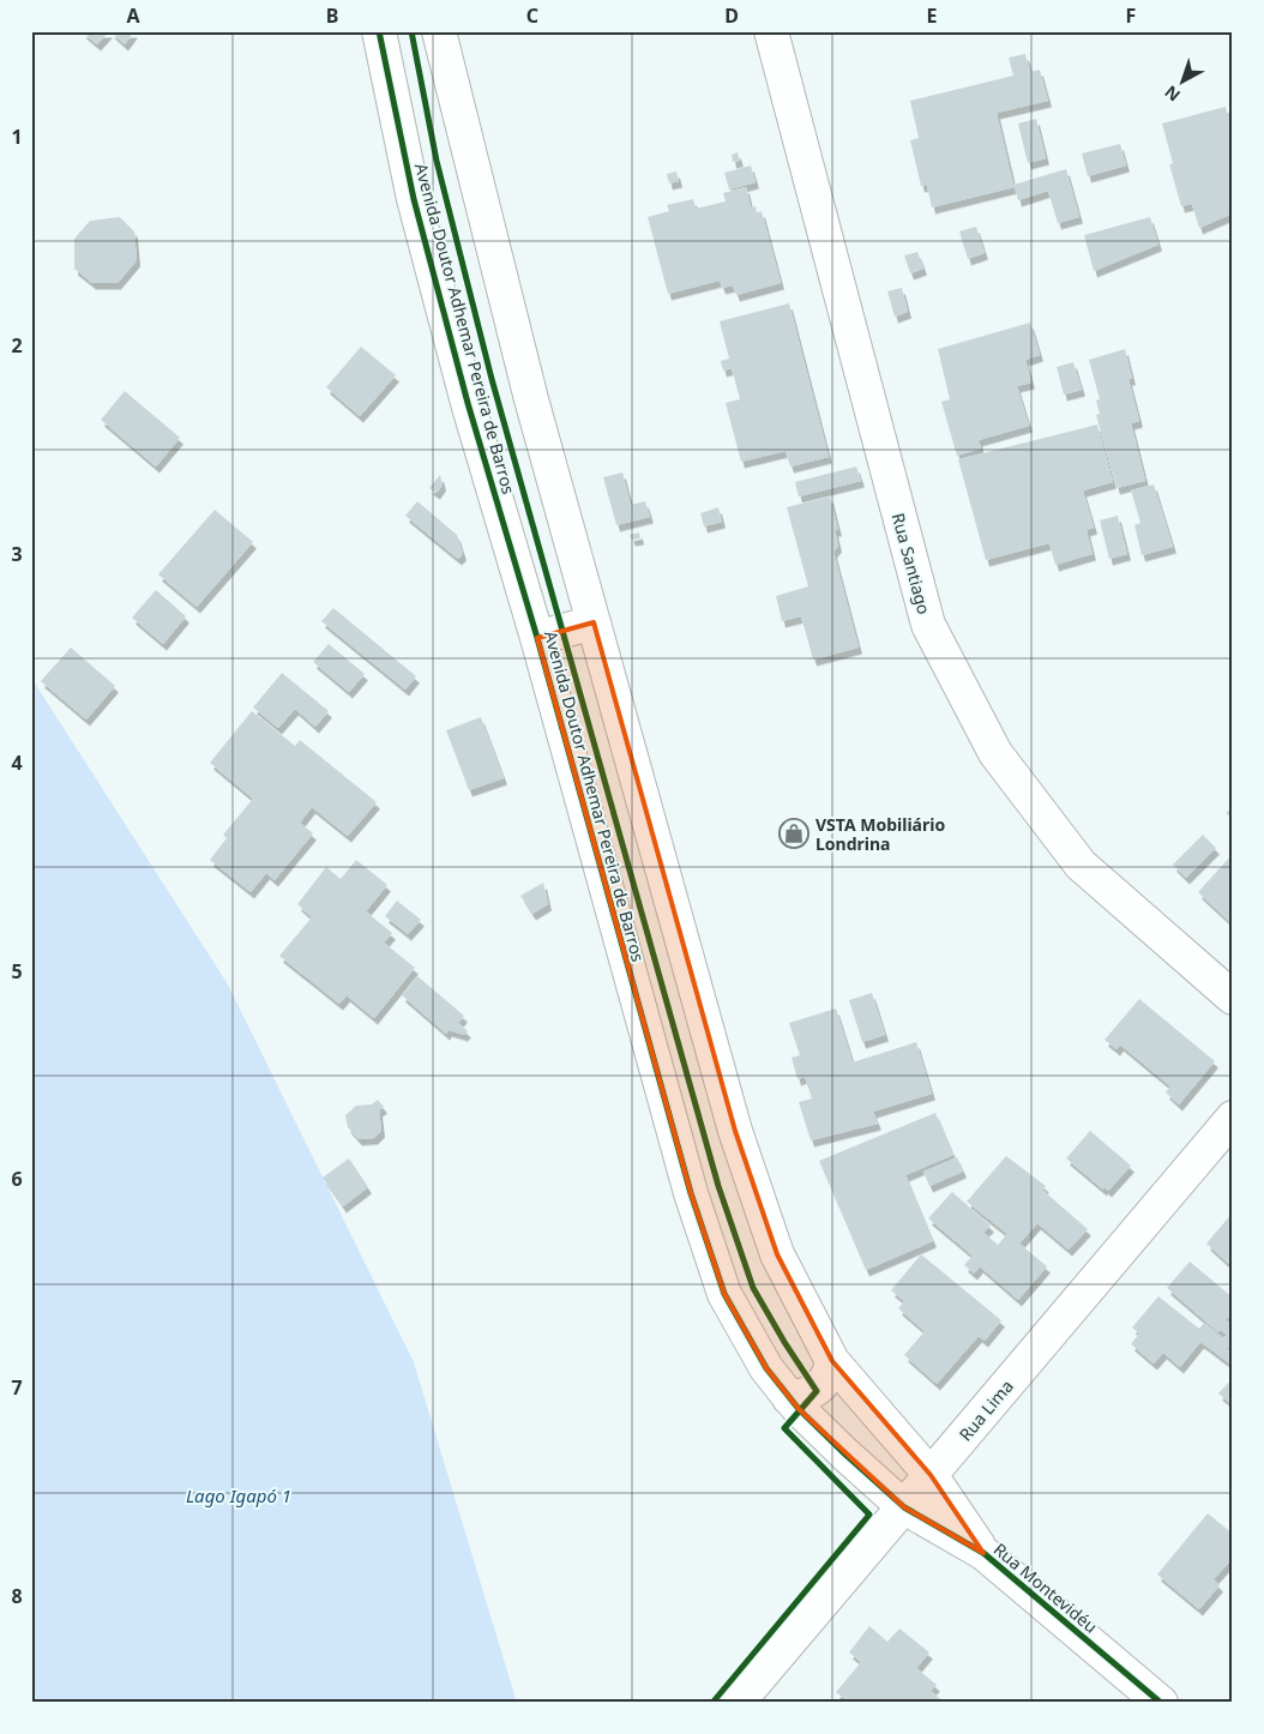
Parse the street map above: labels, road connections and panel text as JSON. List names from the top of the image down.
{
  "streets": {
    "street": [
      "Avenida Doutor Adhemar Pereira de Barros",
      "Rua Santiago",
      "Rua Lima",
      "Rua Montevidéu"
    ]
  },
  "crossings": [
    ["Avenida Doutor Adhemar Pereira de Barros", "Rua Lima"],
    ["Avenida Doutor Adhemar Pereira de Barros", "Rua Montevidéu"],
    ["Rua Lima", "Rua Montevidéu"]
  ],
  "water": ["Lago Igapó 1"],
  "places": {
    "shop": ["VSTA Mobiliário Londrina"]
  },
  "north": "bottom left",
  "grid": {
    "columns": [
      "A",
      "B",
      "C",
      "D",
      "E",
      "F"
    ],
    "rows": [
      "1",
      "2",
      "3",
      "4",
      "5",
      "6",
      "7",
      "8"
    ]
  }
}
